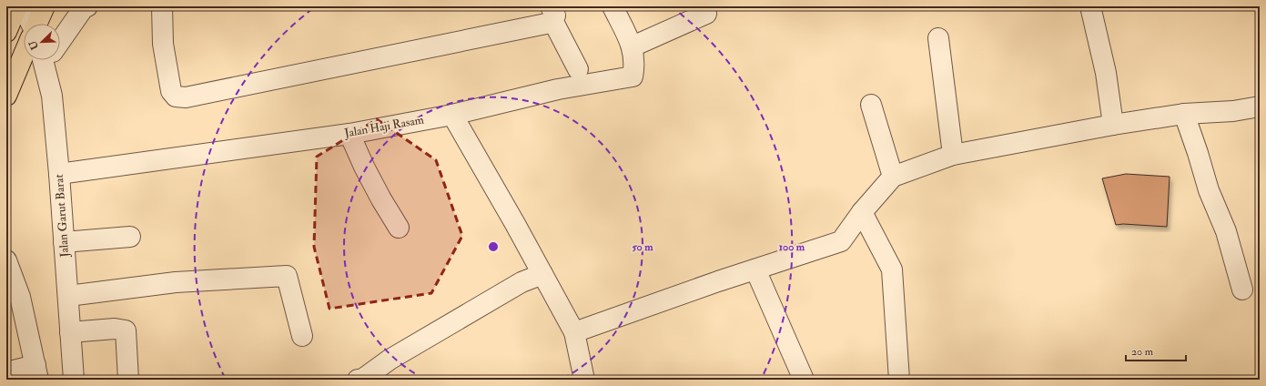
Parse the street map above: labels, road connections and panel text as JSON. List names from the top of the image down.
{
  "streets": {
    "street": ["Jalan Haji Rasam", "Jalan Garut Barat"]
  },
  "crossings": [
    ["Jalan Haji Rasam", "Jalan Garut Barat"]
  ],
  "scale_bar": "20 m",
  "north": "bottom left",
  "rings": ["50 m", "100 m"]
}
